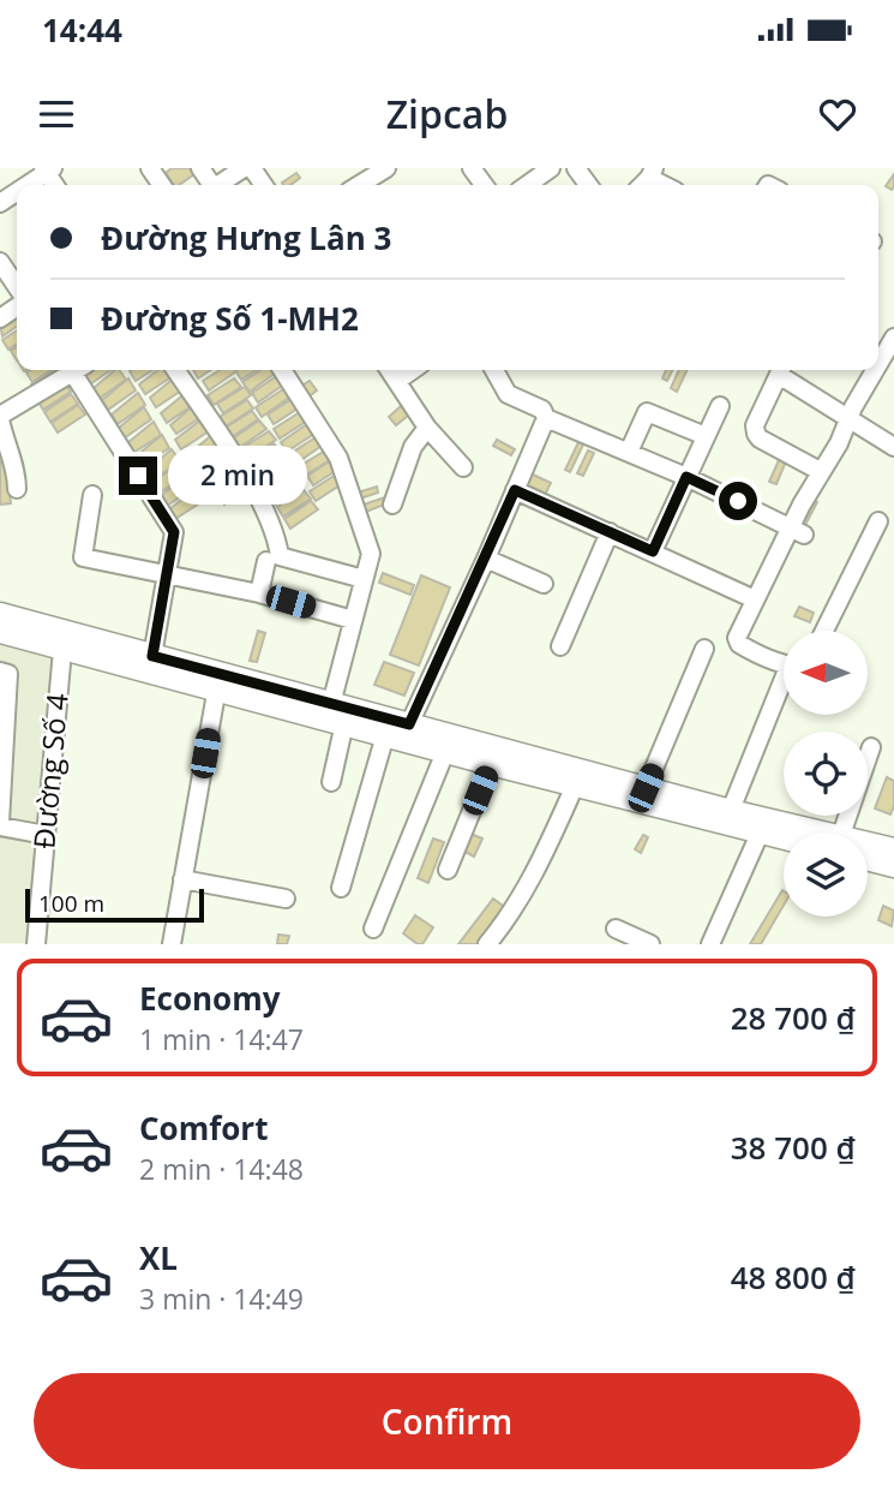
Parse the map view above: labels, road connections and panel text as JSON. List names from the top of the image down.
{
  "streets": {
    "street": ["Đường Số 4"]
  },
  "scale_bar": "100 m",
  "north": "left",
  "page": {
    "status": "14:44",
    "header": "Zipcab",
    "banner": ["Đường Hưng Lân 3", "Đường Số 1-MH2"],
    "bubble": "2 min",
    "scale": "100 m",
    "list": [
      {
        "name": "Economy",
        "note": "1 min · 14:47",
        "value": "28 700 ₫"
      },
      {
        "name": "Comfort",
        "note": "2 min · 14:48",
        "value": "38 700 ₫"
      },
      {
        "name": "XL",
        "note": "3 min · 14:49",
        "value": "48 800 ₫"
      }
    ],
    "buttons": "Confirm"
  }
}
